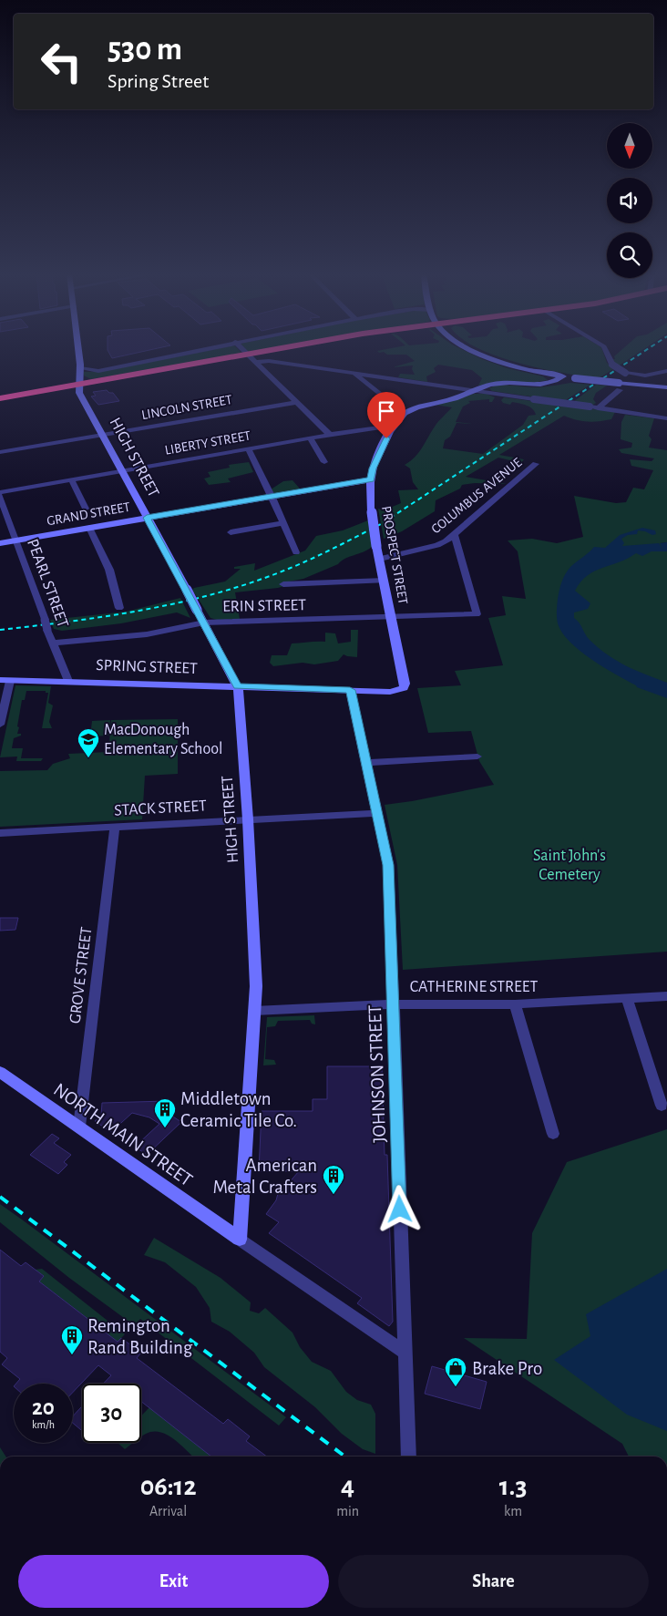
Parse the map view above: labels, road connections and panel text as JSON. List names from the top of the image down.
{
  "streets": {
    "street": [
      "LINCOLN STREET",
      "LIBERTY STREET",
      "HIGH STREET",
      "COLUMBUS AVENUE",
      "GRAND STREET",
      "PROSPECT STREET",
      "PEARL STREET",
      "ERIN STREET",
      "SPRING STREET",
      "STACK STREET",
      "GROVE STREET",
      "CATHERINE STREET",
      "JOHNSON STREET",
      "NORTH MAIN STREET"
    ]
  },
  "crossings": [
    ["LINCOLN STREET", "HIGH STREET"],
    ["LIBERTY STREET", "HIGH STREET"],
    ["LIBERTY STREET", "PROSPECT STREET"],
    ["HIGH STREET", "GRAND STREET"],
    ["HIGH STREET", "ERIN STREET"],
    ["HIGH STREET", "SPRING STREET"],
    ["HIGH STREET", "STACK STREET"],
    ["HIGH STREET", "CATHERINE STREET"],
    ["HIGH STREET", "NORTH MAIN STREET"],
    ["COLUMBUS AVENUE", "PROSPECT STREET"],
    ["COLUMBUS AVENUE", "ERIN STREET"],
    ["GRAND STREET", "PROSPECT STREET"],
    ["GRAND STREET", "PEARL STREET"],
    ["PROSPECT STREET", "ERIN STREET"],
    ["PROSPECT STREET", "SPRING STREET"],
    ["PEARL STREET", "ERIN STREET"],
    ["PEARL STREET", "SPRING STREET"],
    ["SPRING STREET", "JOHNSON STREET"],
    ["STACK STREET", "GROVE STREET"],
    ["STACK STREET", "JOHNSON STREET"],
    ["GROVE STREET", "NORTH MAIN STREET"],
    ["CATHERINE STREET", "JOHNSON STREET"],
    ["JOHNSON STREET", "NORTH MAIN STREET"]
  ],
  "parks": ["Saint John's Cemetery"],
  "places": {
    "school or university": ["MacDonough Elementary School"],
    "building": ["Middletown Ceramic Tile Co.", "American Metal Crafters", "Remington Rand Building"],
    "shop": ["Brake Pro"]
  },
  "north": "bottom",
  "page": {
    "turn": ["530 m", "Spring Street"],
    "speed": "20 km/h",
    "limit": "30",
    "eta": [
      "06:12",
      "Arrival",
      "4",
      "min",
      "1.3",
      "km"
    ],
    "buttons": ["Exit", "Share"]
  }
}
